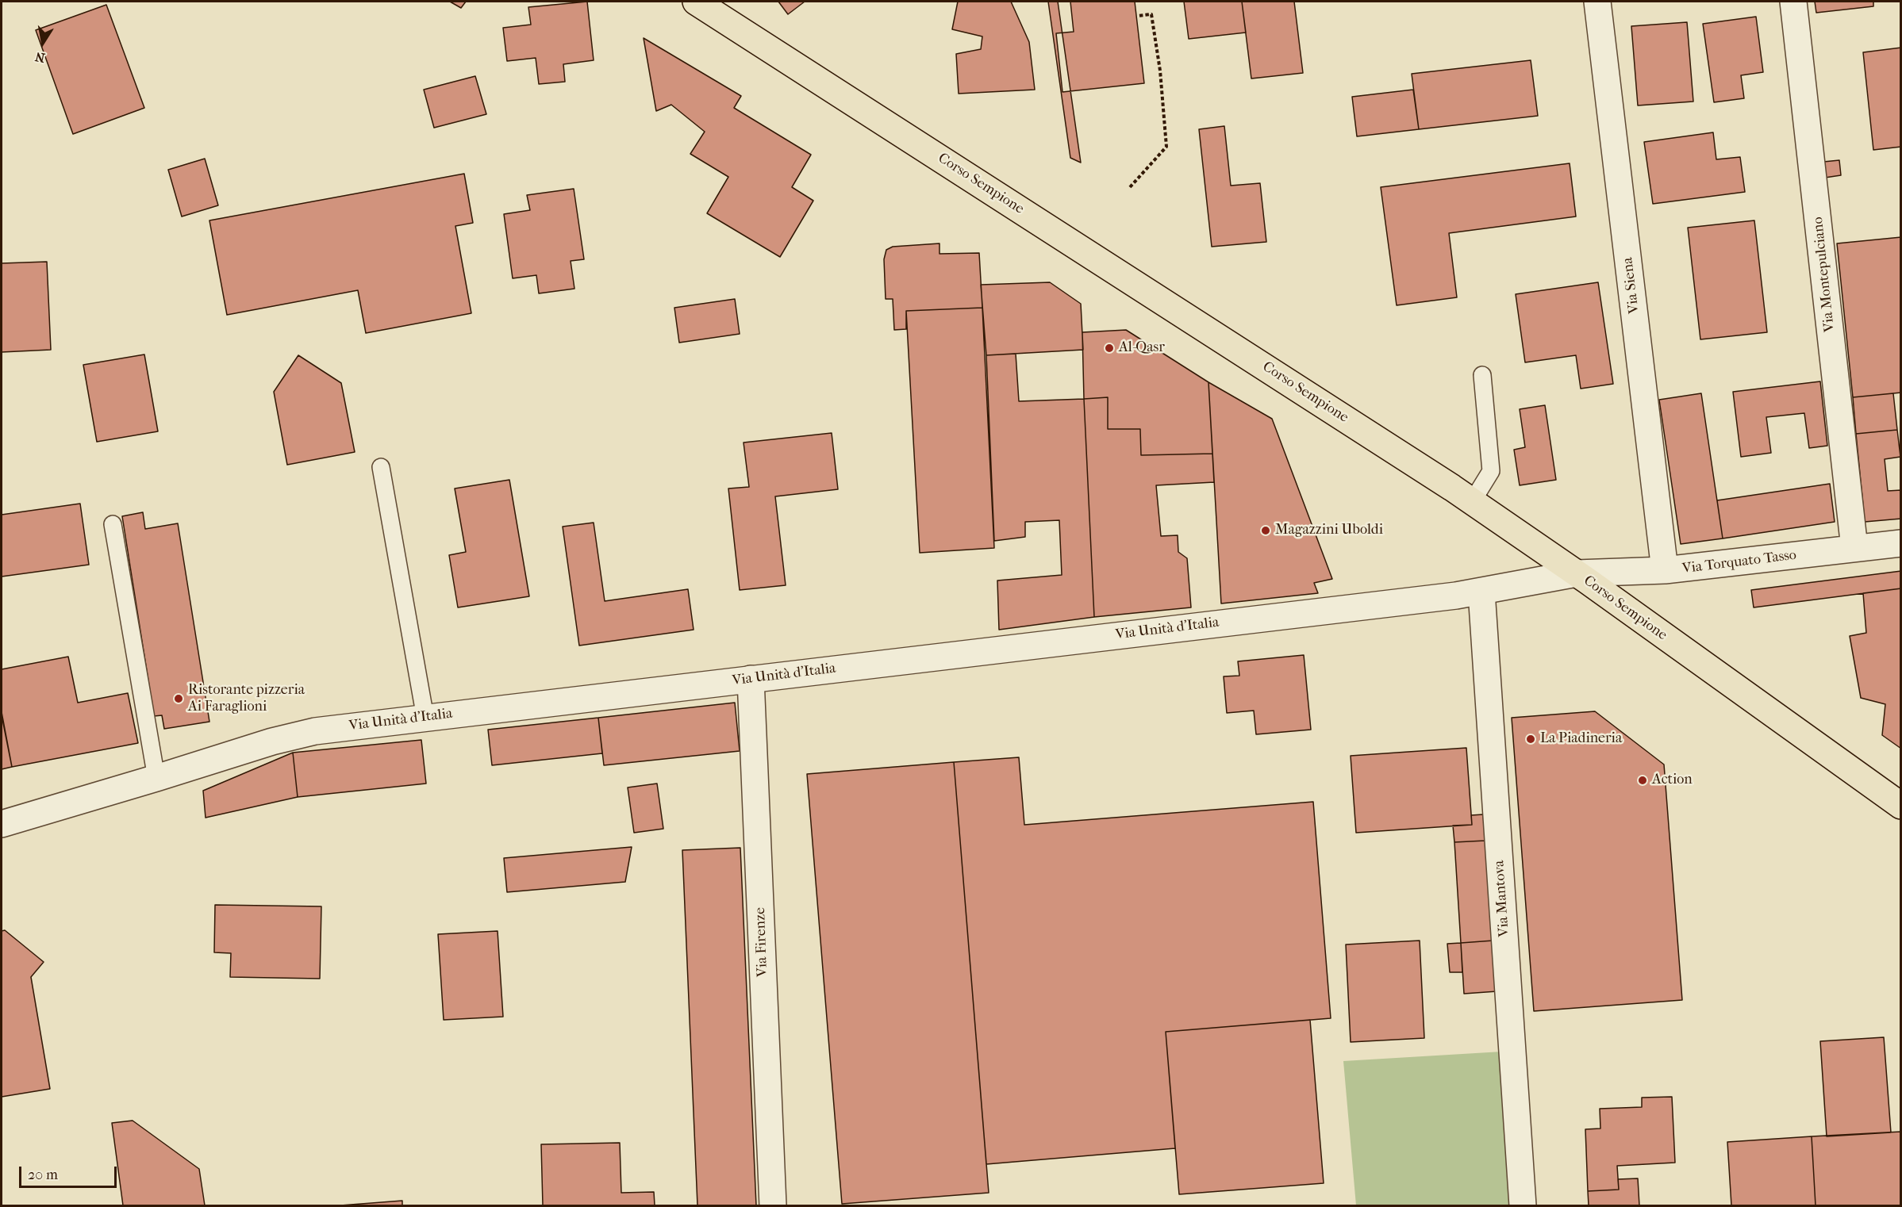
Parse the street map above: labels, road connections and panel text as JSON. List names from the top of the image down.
{
  "streets": {
    "main road": ["Corso Sempione"],
    "street": [
      "Via Montepulciano",
      "Via Siena",
      "Via Torquato Tasso",
      "Via Unità d'Italia",
      "Via Mantova",
      "Via Firenze"
    ]
  },
  "crossings": [
    ["Corso Sempione", "Via Torquato Tasso"],
    ["Corso Sempione", "Via Unità d'Italia"],
    ["Via Montepulciano", "Via Torquato Tasso"],
    ["Via Siena", "Via Torquato Tasso"],
    ["Via Torquato Tasso", "Via Unità d'Italia"],
    ["Via Unità d'Italia", "Via Mantova"],
    ["Via Unità d'Italia", "Via Firenze"]
  ],
  "places": [
    "Al-Qasr",
    "Magazzini Uboldi",
    "Ristorante pizzeria Ai Faraglioni",
    "La Piadineria",
    "Action"
  ],
  "scale_bar": "20 m",
  "north": "bottom"
}
